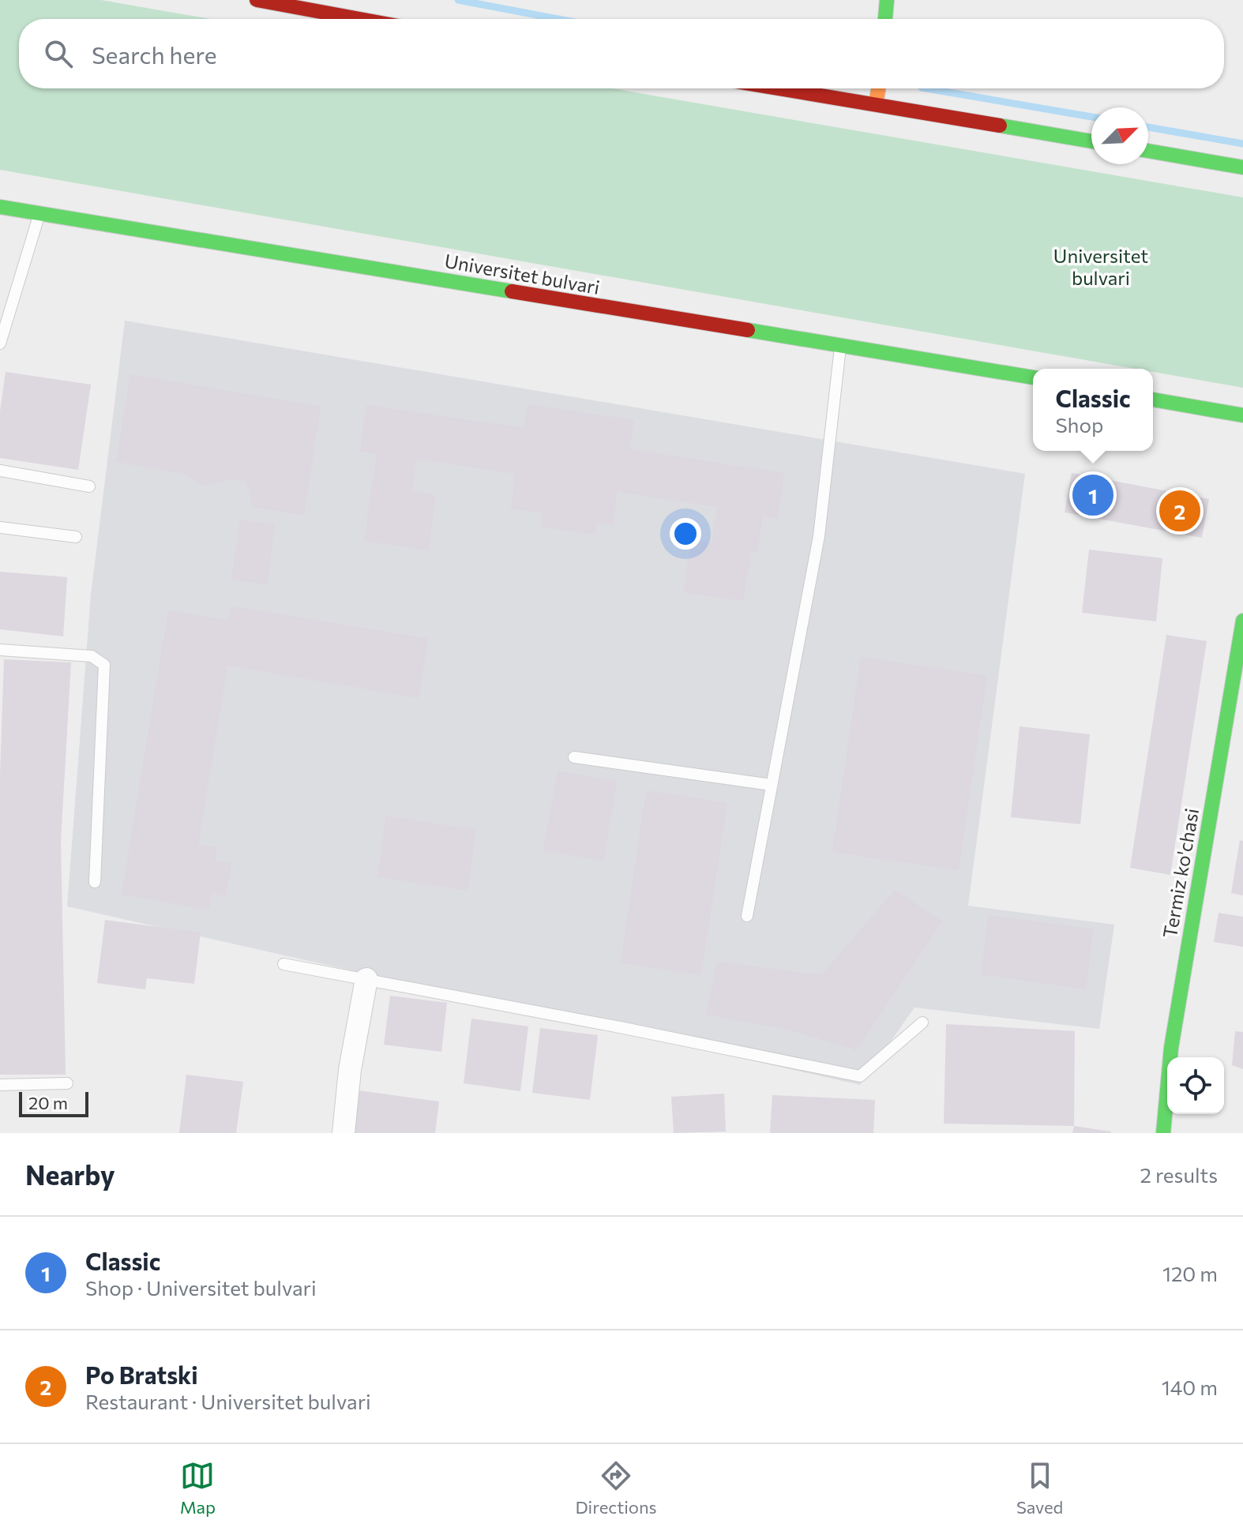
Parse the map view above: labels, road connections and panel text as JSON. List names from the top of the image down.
{
  "streets": {
    "main road": ["Universitet bulvari", "Termiz ko'chasi"]
  },
  "parks": ["Universitet bulvari"],
  "scale_bar": "20 m",
  "north": "top right",
  "page": {
    "search": "Search here",
    "popup": ["Classic", "Shop"],
    "pins": ["1", "2"],
    "scale": "20 m",
    "heading": ["Nearby", "2 results"],
    "list": [
      {
        "mark": "1",
        "name": "Classic",
        "note": "Shop · Universitet bulvari",
        "value": "120 m"
      },
      {
        "mark": "2",
        "name": "Po Bratski",
        "note": "Restaurant · Universitet bulvari",
        "value": "140 m"
      }
    ],
    "nav": ["Map", "Directions", "Saved"]
  }
}
